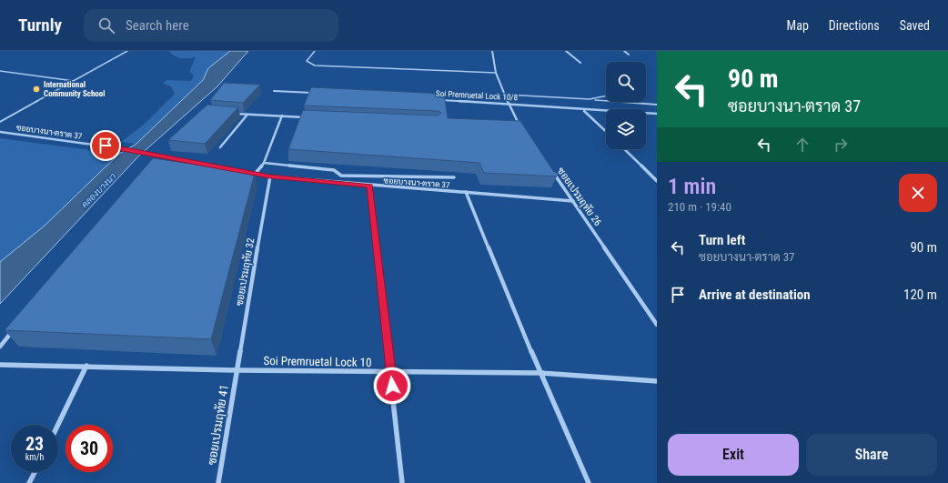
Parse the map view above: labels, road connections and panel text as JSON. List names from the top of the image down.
{
  "streets": {
    "street": [
      "Soi Premruetal Lock 10/8",
      "ซอยบางนา-ตราด 37",
      "ซอยเปรมฤทัย 26",
      "ซอยเปรมฤทัย 32",
      "Soi Premruetal Lock 10",
      "ซอยเปรมฤทัย 41"
    ]
  },
  "crossings": [
    ["ซอยบางนา-ตราด 37", "ซอยเปรมฤทัย 26"],
    ["ซอยบางนา-ตราด 37", "ซอยเปรมฤทัย 32"],
    ["ซอยเปรมฤทัย 32", "Soi Premruetal Lock 10"],
    ["ซอยเปรมฤทัย 32", "ซอยเปรมฤทัย 41"],
    ["Soi Premruetal Lock 10", "ซอยเปรมฤทัย 41"]
  ],
  "water": ["คลองบางนา"],
  "places": ["International Community School"],
  "page": {
    "header": "Turnly",
    "search": "Search here",
    "nav": ["Map", "Directions", "Saved"],
    "turn": ["90 m", "ซอยบางนา-ตราด 37"],
    "heading": ["1 min", "210 m · 19:40"],
    "list": [
      {
        "name": "Turn left",
        "note": "ซอยบางนา-ตราด 37",
        "value": "90 m"
      },
      {
        "name": "Arrive at destination",
        "value": "120 m"
      }
    ],
    "speed": "23 km/h",
    "limit": "30",
    "buttons": ["Exit", "Share"]
  }
}
